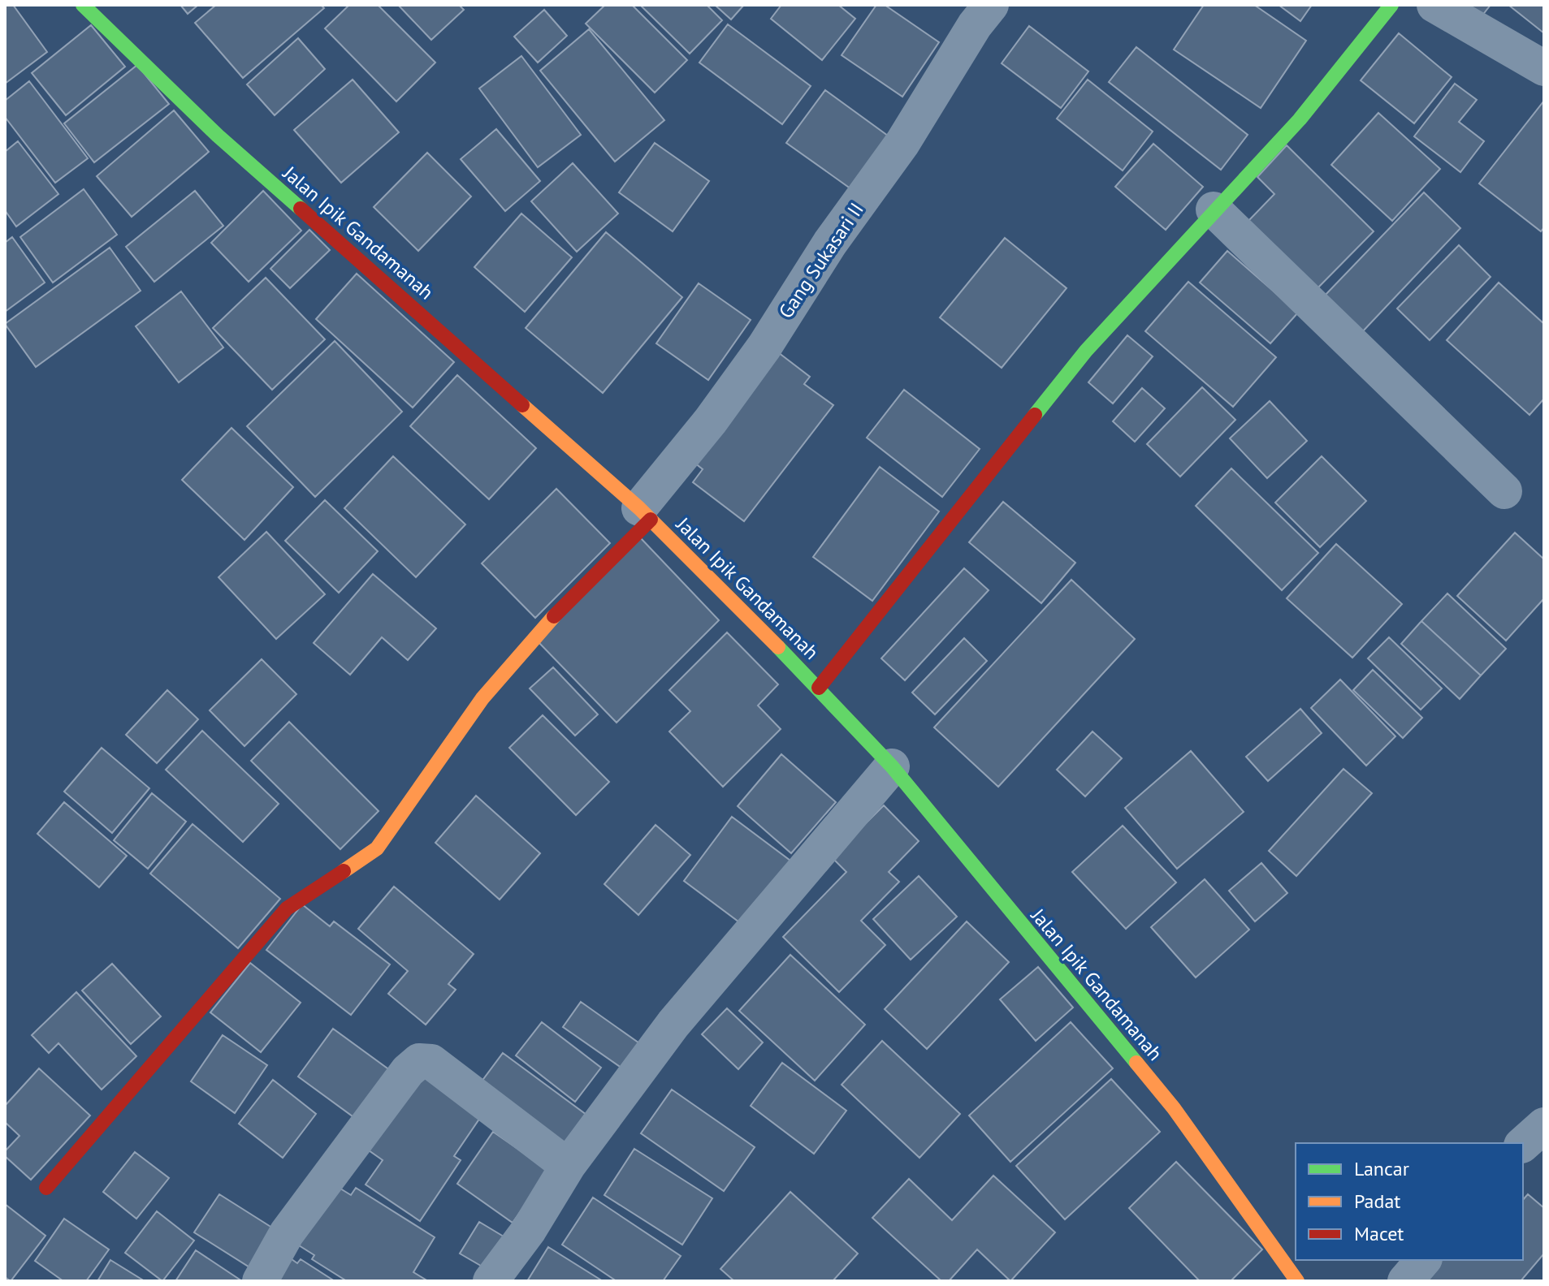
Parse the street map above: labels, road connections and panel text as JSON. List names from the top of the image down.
{
  "streets": {
    "street": ["Jalan Ipik Gandamanah", "Gang Sukasari II"]
  },
  "crossings": [
    ["Jalan Ipik Gandamanah", "Gang Sukasari II"]
  ],
  "legend": ["Lancar", "Padat", "Macet"]
}
